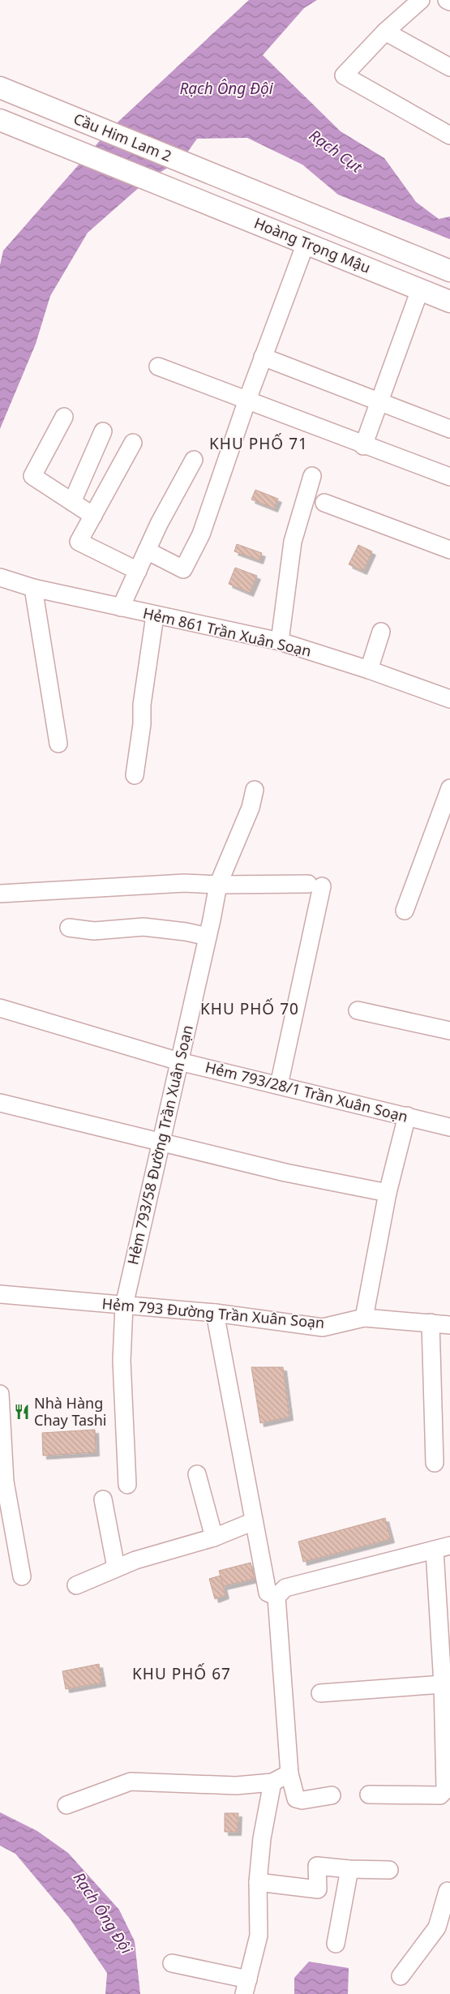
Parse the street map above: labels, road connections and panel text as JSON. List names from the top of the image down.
{
  "streets": {
    "main road": ["Cầu Him Lam 2", "Hoàng Trọng Mậu"],
    "street": [
      "Hẻm 861 Trần Xuân Soạn",
      "Hẻm 793/28/1 Trần Xuân Soạn",
      "Hẻm 793/58 Đường Trần Xuân Soạn",
      "Hẻm 793 Đường Trần Xuân Soạn"
    ]
  },
  "crossings": [
    ["Cầu Him Lam 2", "Hoàng Trọng Mậu"],
    ["Hẻm 793/28/1 Trần Xuân Soạn", "Hẻm 793/58 Đường Trần Xuân Soạn"],
    ["Hẻm 793/58 Đường Trần Xuân Soạn", "Hẻm 793 Đường Trần Xuân Soạn"]
  ],
  "districts": ["KHU PHỐ 71", "KHU PHỐ 70", "KHU PHỐ 67"],
  "water": ["Rạch Ông Đội", "Rạch Cụt"],
  "places": {
    "restaurant": ["Nhà Hàng Chay Tashi"]
  }
}
